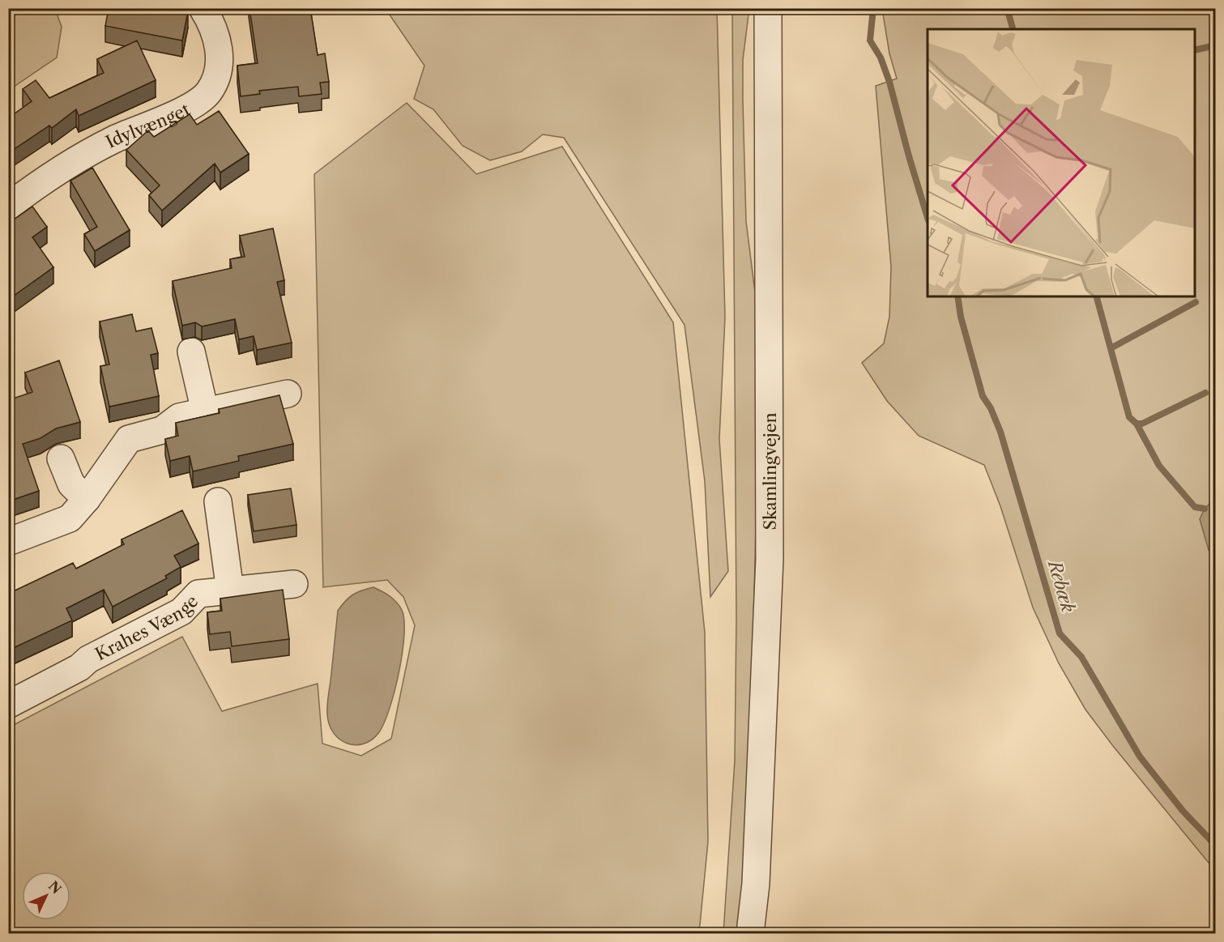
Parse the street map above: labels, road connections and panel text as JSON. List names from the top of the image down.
{
  "streets": {
    "street": ["Idylvænget", "Skamlingvejen", "Krahes Vænge"]
  },
  "water": ["Rebæk"],
  "north": "top right"
}
